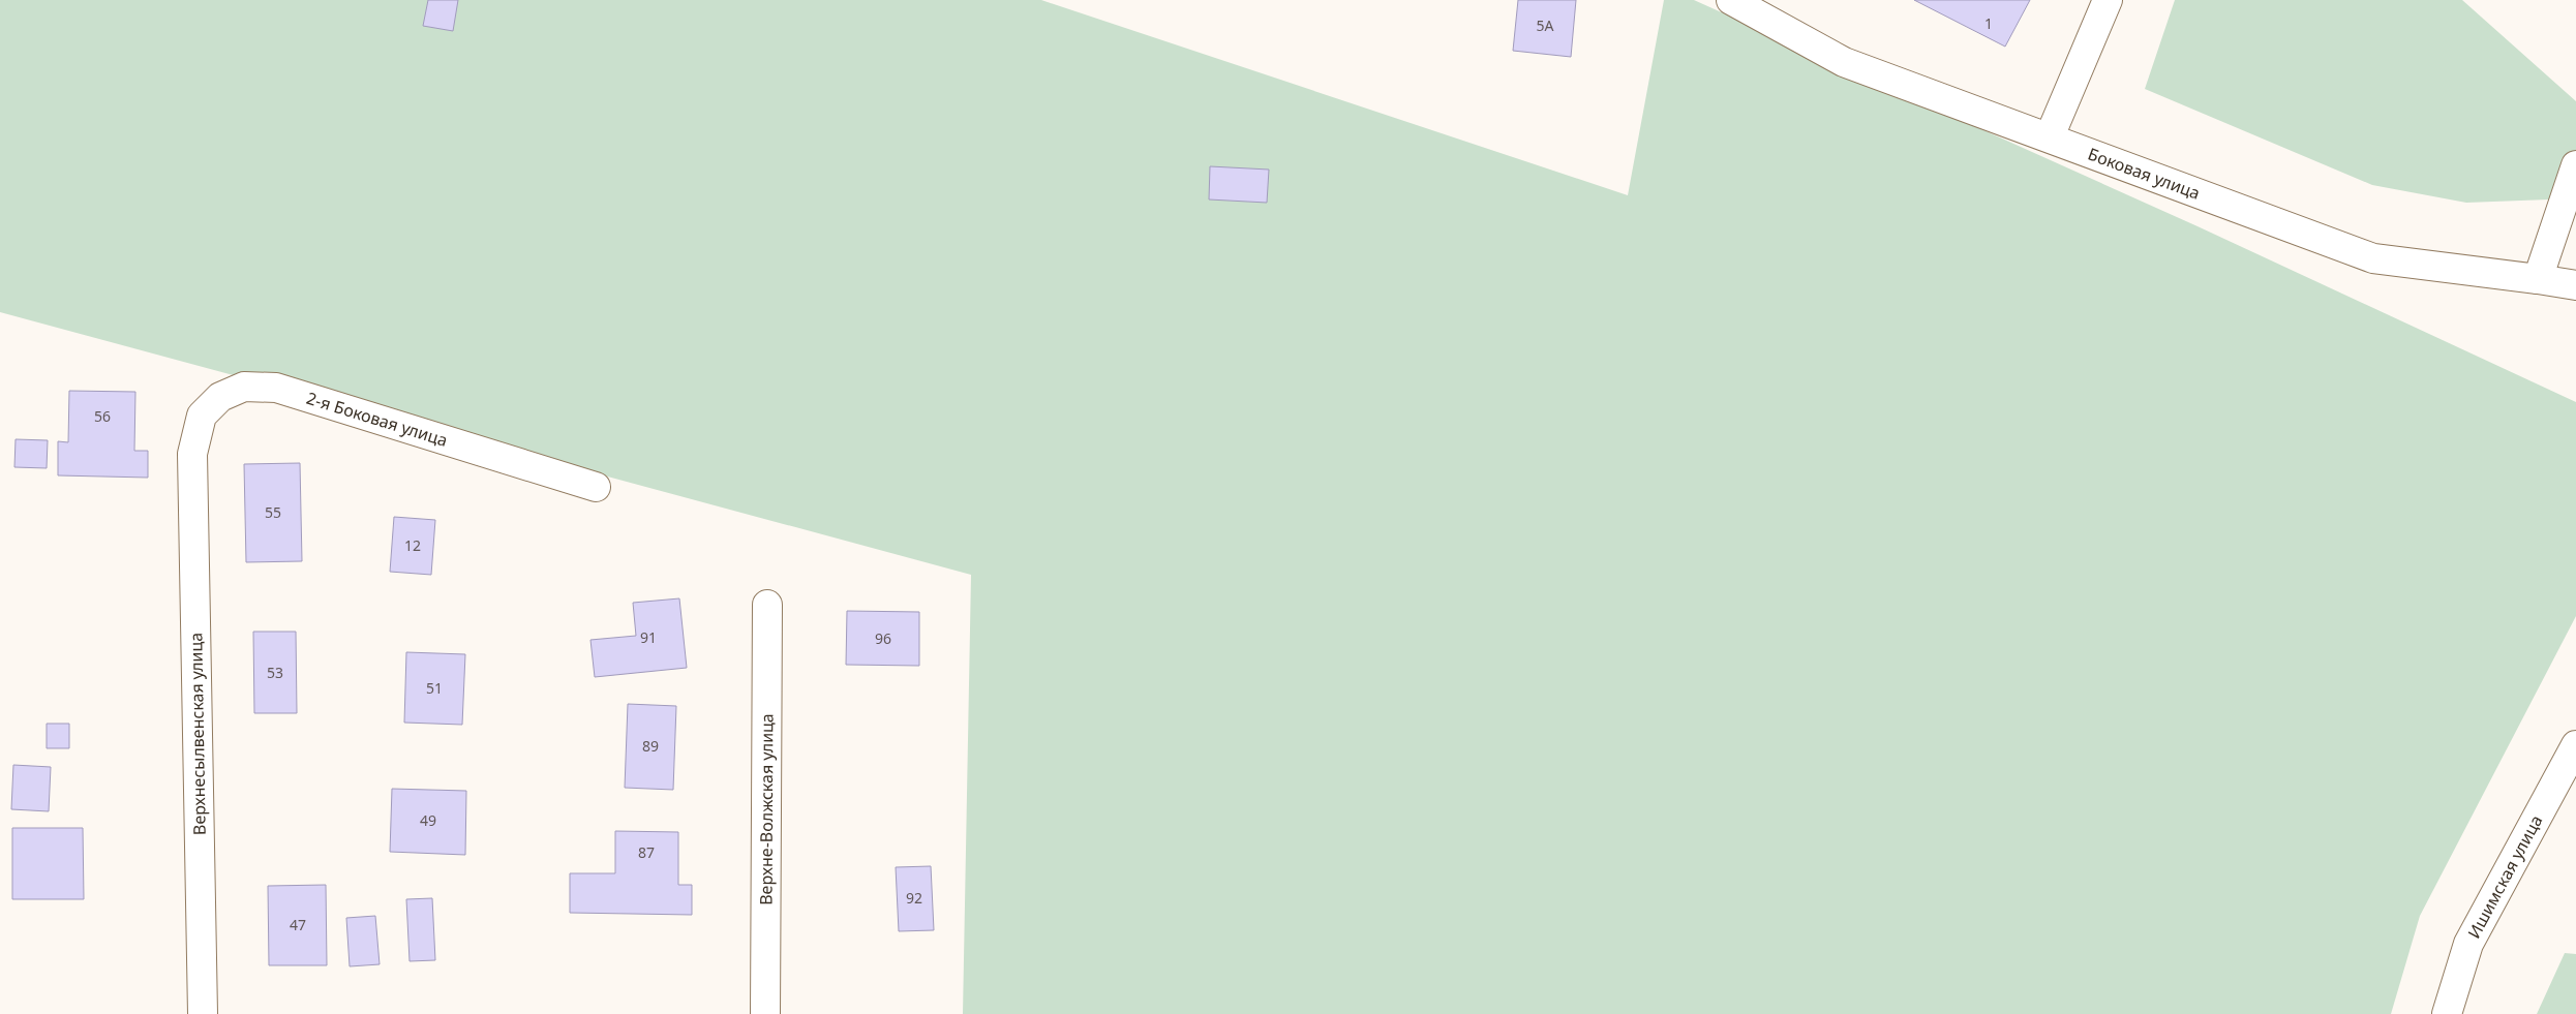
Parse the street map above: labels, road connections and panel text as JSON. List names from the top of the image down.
{
  "streets": {
    "street": [
      "Боковая улица",
      "2-я Боковая улица",
      "Верхнесылвенская улица",
      "Верхне-Волжская улица",
      "Ишимская улица"
    ]
  },
  "crossings": [
    ["2-я Боковая улица", "Верхнесылвенская улица"]
  ],
  "house_numbers": [
    "1",
    "5А",
    "56",
    "55",
    "12",
    "91",
    "96",
    "53",
    "51",
    "89",
    "49",
    "87",
    "92",
    "47"
  ]
}
